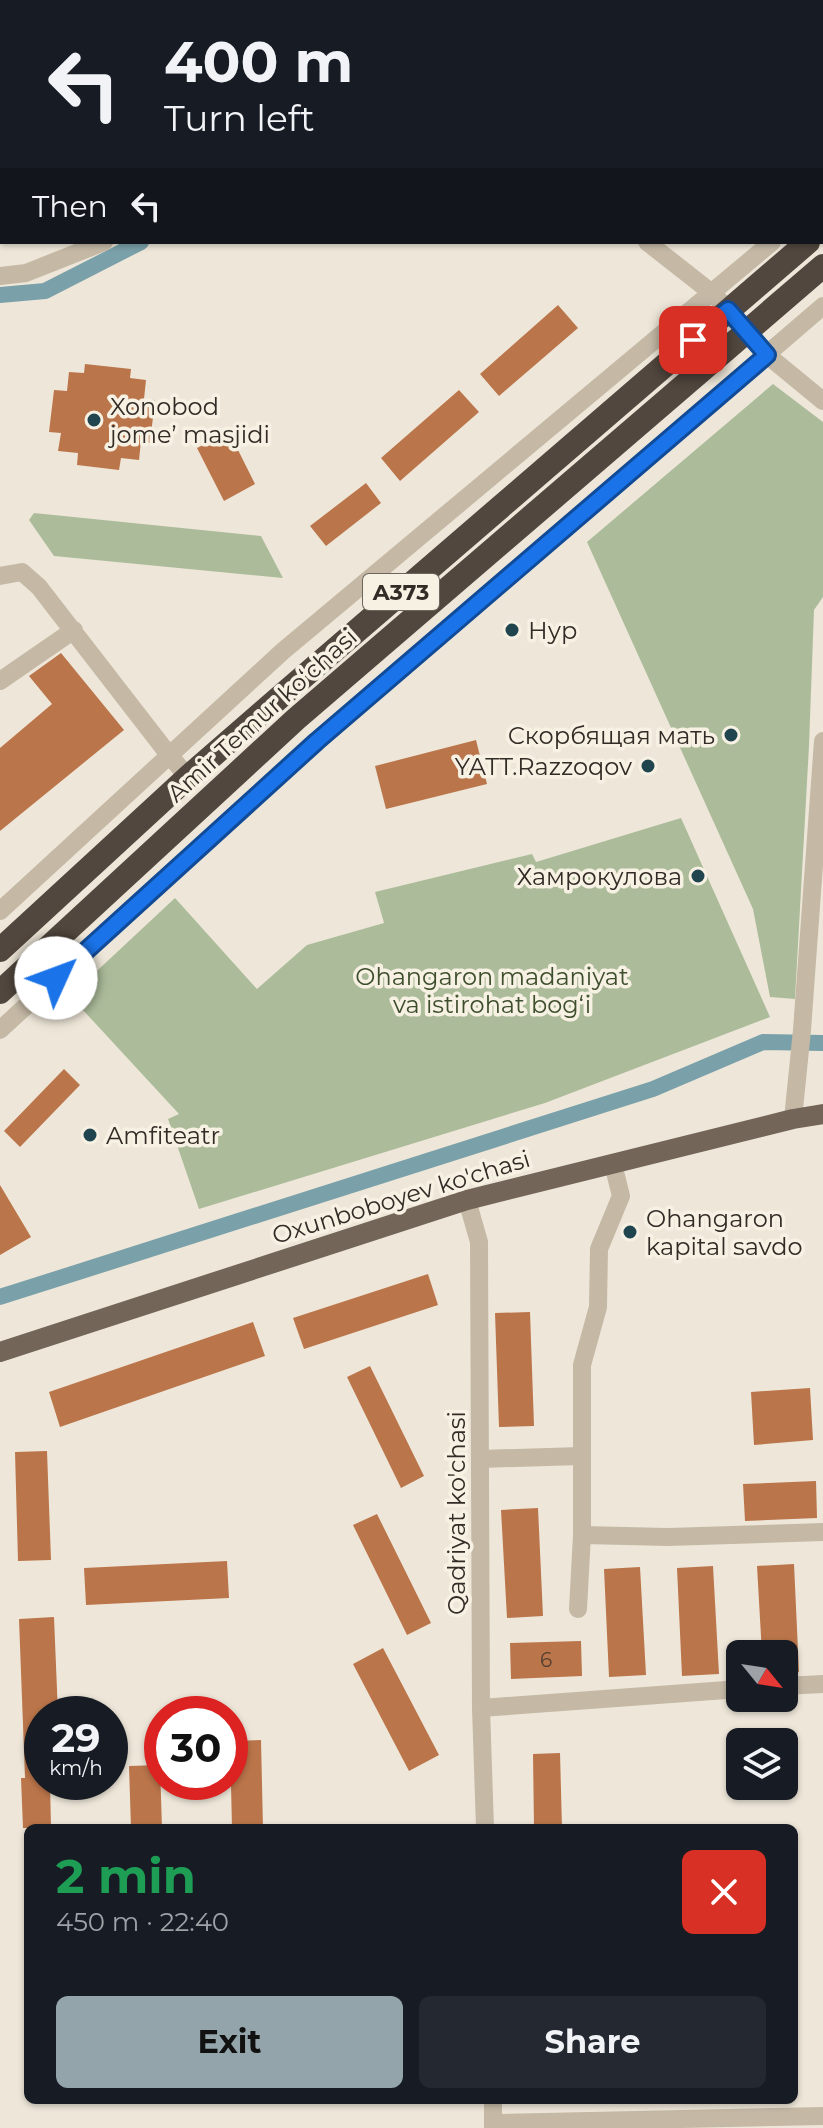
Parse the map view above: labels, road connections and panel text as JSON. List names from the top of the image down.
{
  "streets": {
    "highway": ["A373", "Amir Temur koʻchasi"],
    "main road": ["Oxunboboyev ko'chasi"],
    "street": ["Qadriyat ko'chasi"]
  },
  "crossings": [
    ["Oxunboboyev ko'chasi", "Qadriyat ko'chasi"]
  ],
  "parks": ["Ohangaron madaniyat va istirohat bogʻi"],
  "places": [
    "Xonobod jome’ masjidi",
    "Нур",
    "Скорбящая мать",
    "YATT.Razzoqov",
    "Хамрокулова",
    "Amfiteatr",
    "Ohangaron kapital savdo"
  ],
  "house_numbers": ["6"],
  "north": "bottom right",
  "page": {
    "turn": ["400 m", "Turn left"],
    "then": "Then",
    "speed": "29 km/h",
    "limit": "30",
    "heading": ["2 min", "450 m · 22:40"],
    "buttons": ["Exit", "Share"]
  }
}
